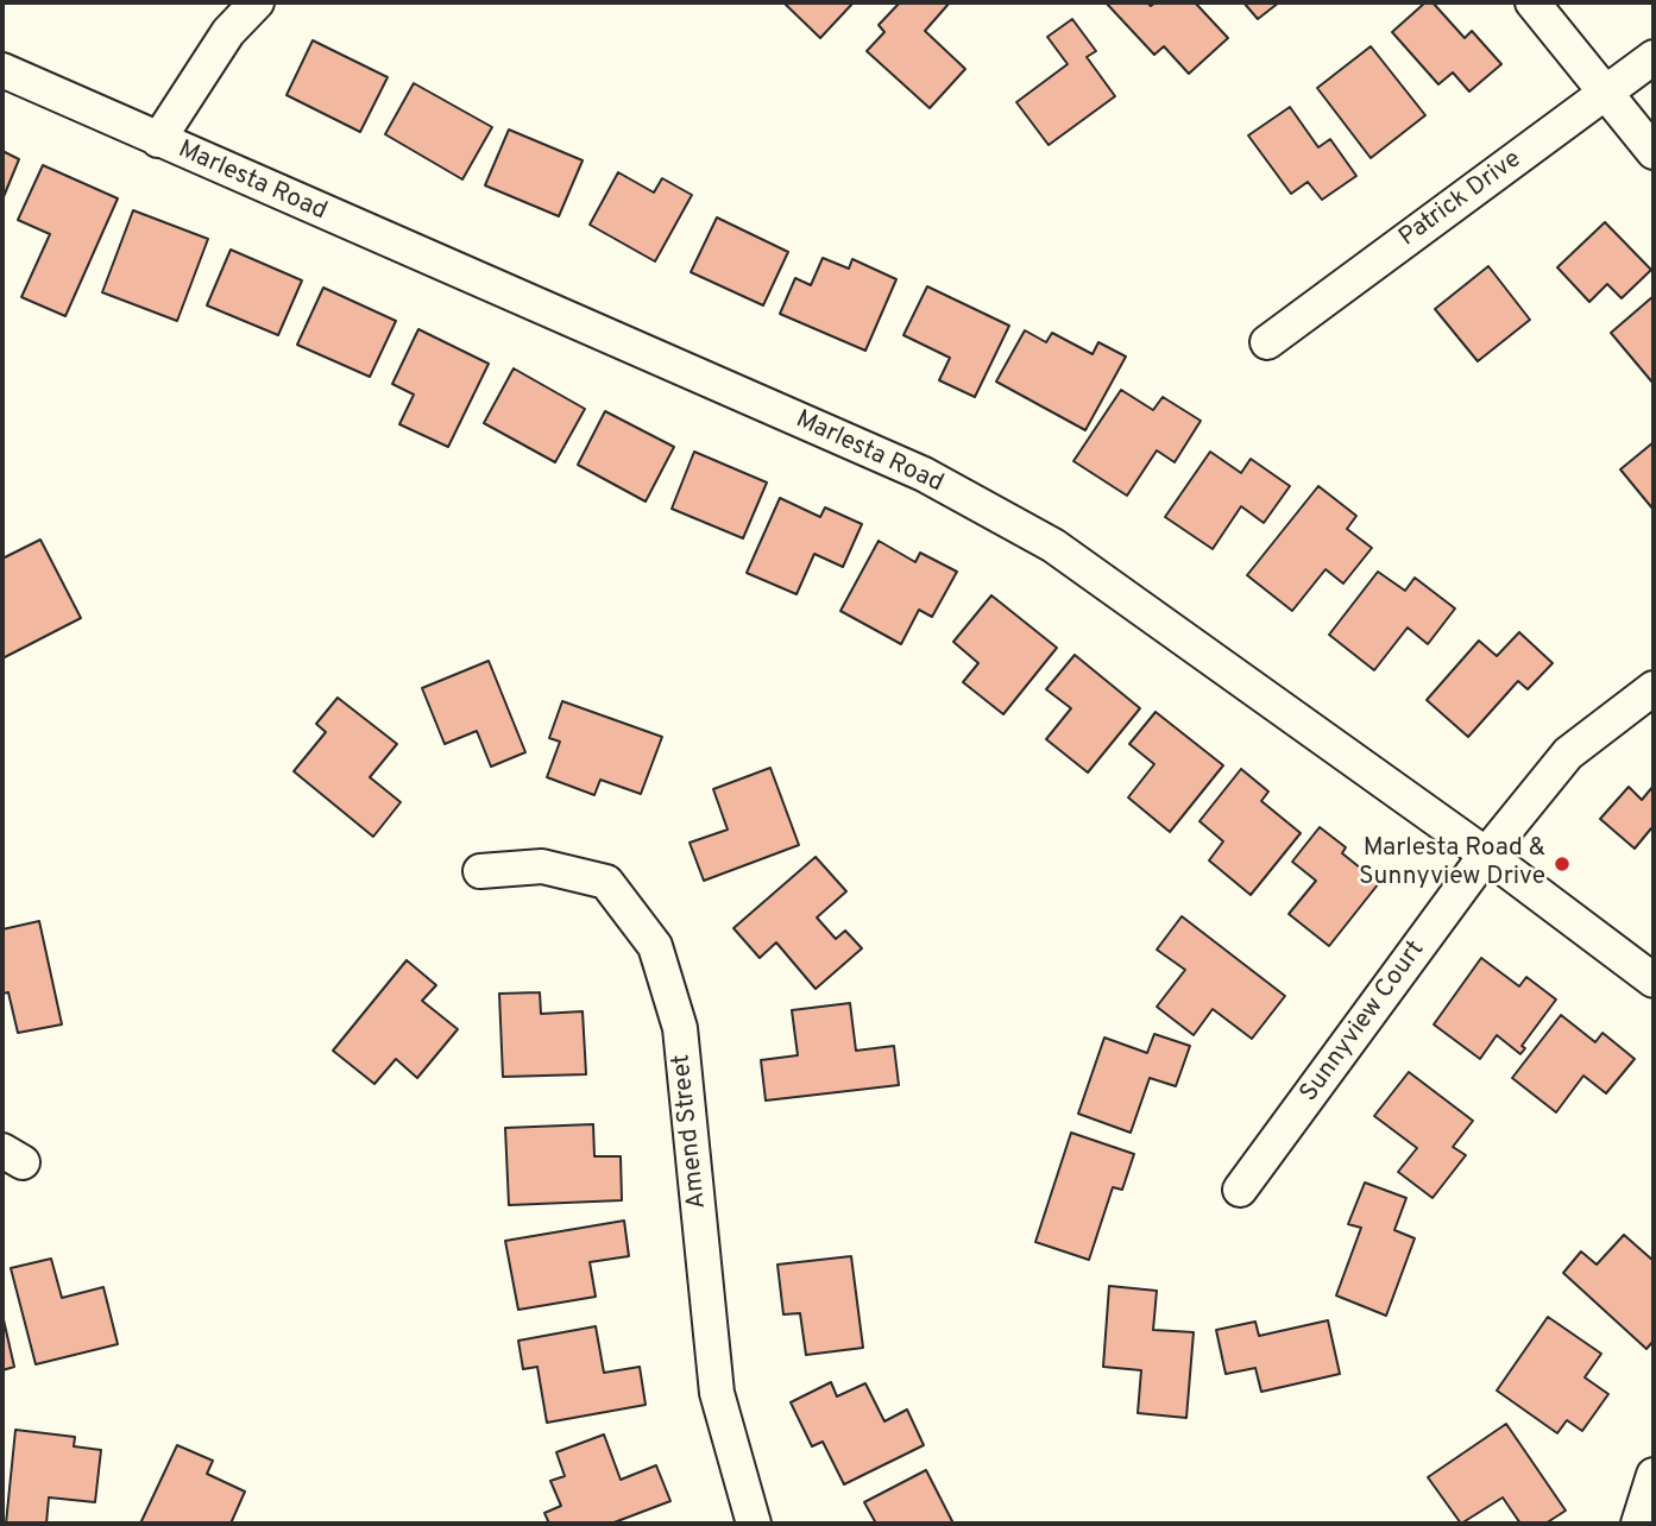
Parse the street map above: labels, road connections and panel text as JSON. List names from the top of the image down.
{
  "streets": {
    "street": [
      "Marlesta Road",
      "Patrick Drive",
      "Sunnyview Court",
      "Amend Street"
    ]
  },
  "crossings": [
    ["Marlesta Road", "Sunnyview Court"]
  ],
  "places": ["Marlesta Road & Sunnyview Drive"]
}
